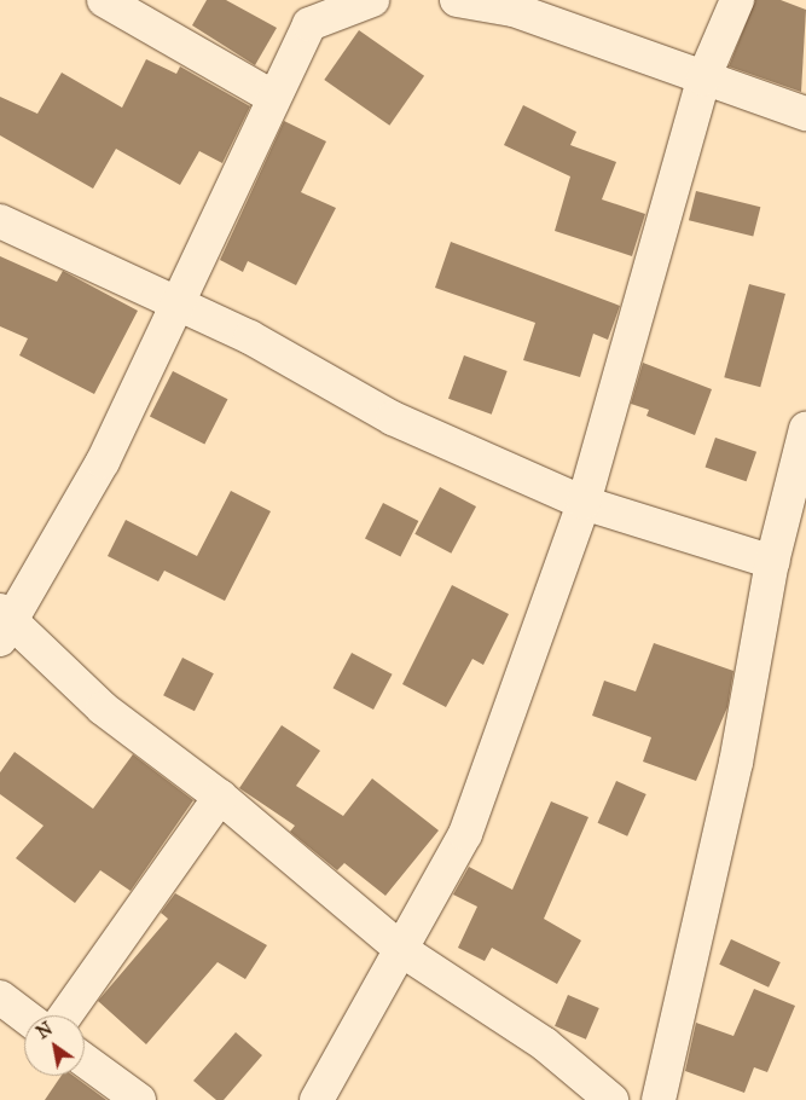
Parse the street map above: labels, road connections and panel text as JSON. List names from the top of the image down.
{
  "north": "top left"
}
